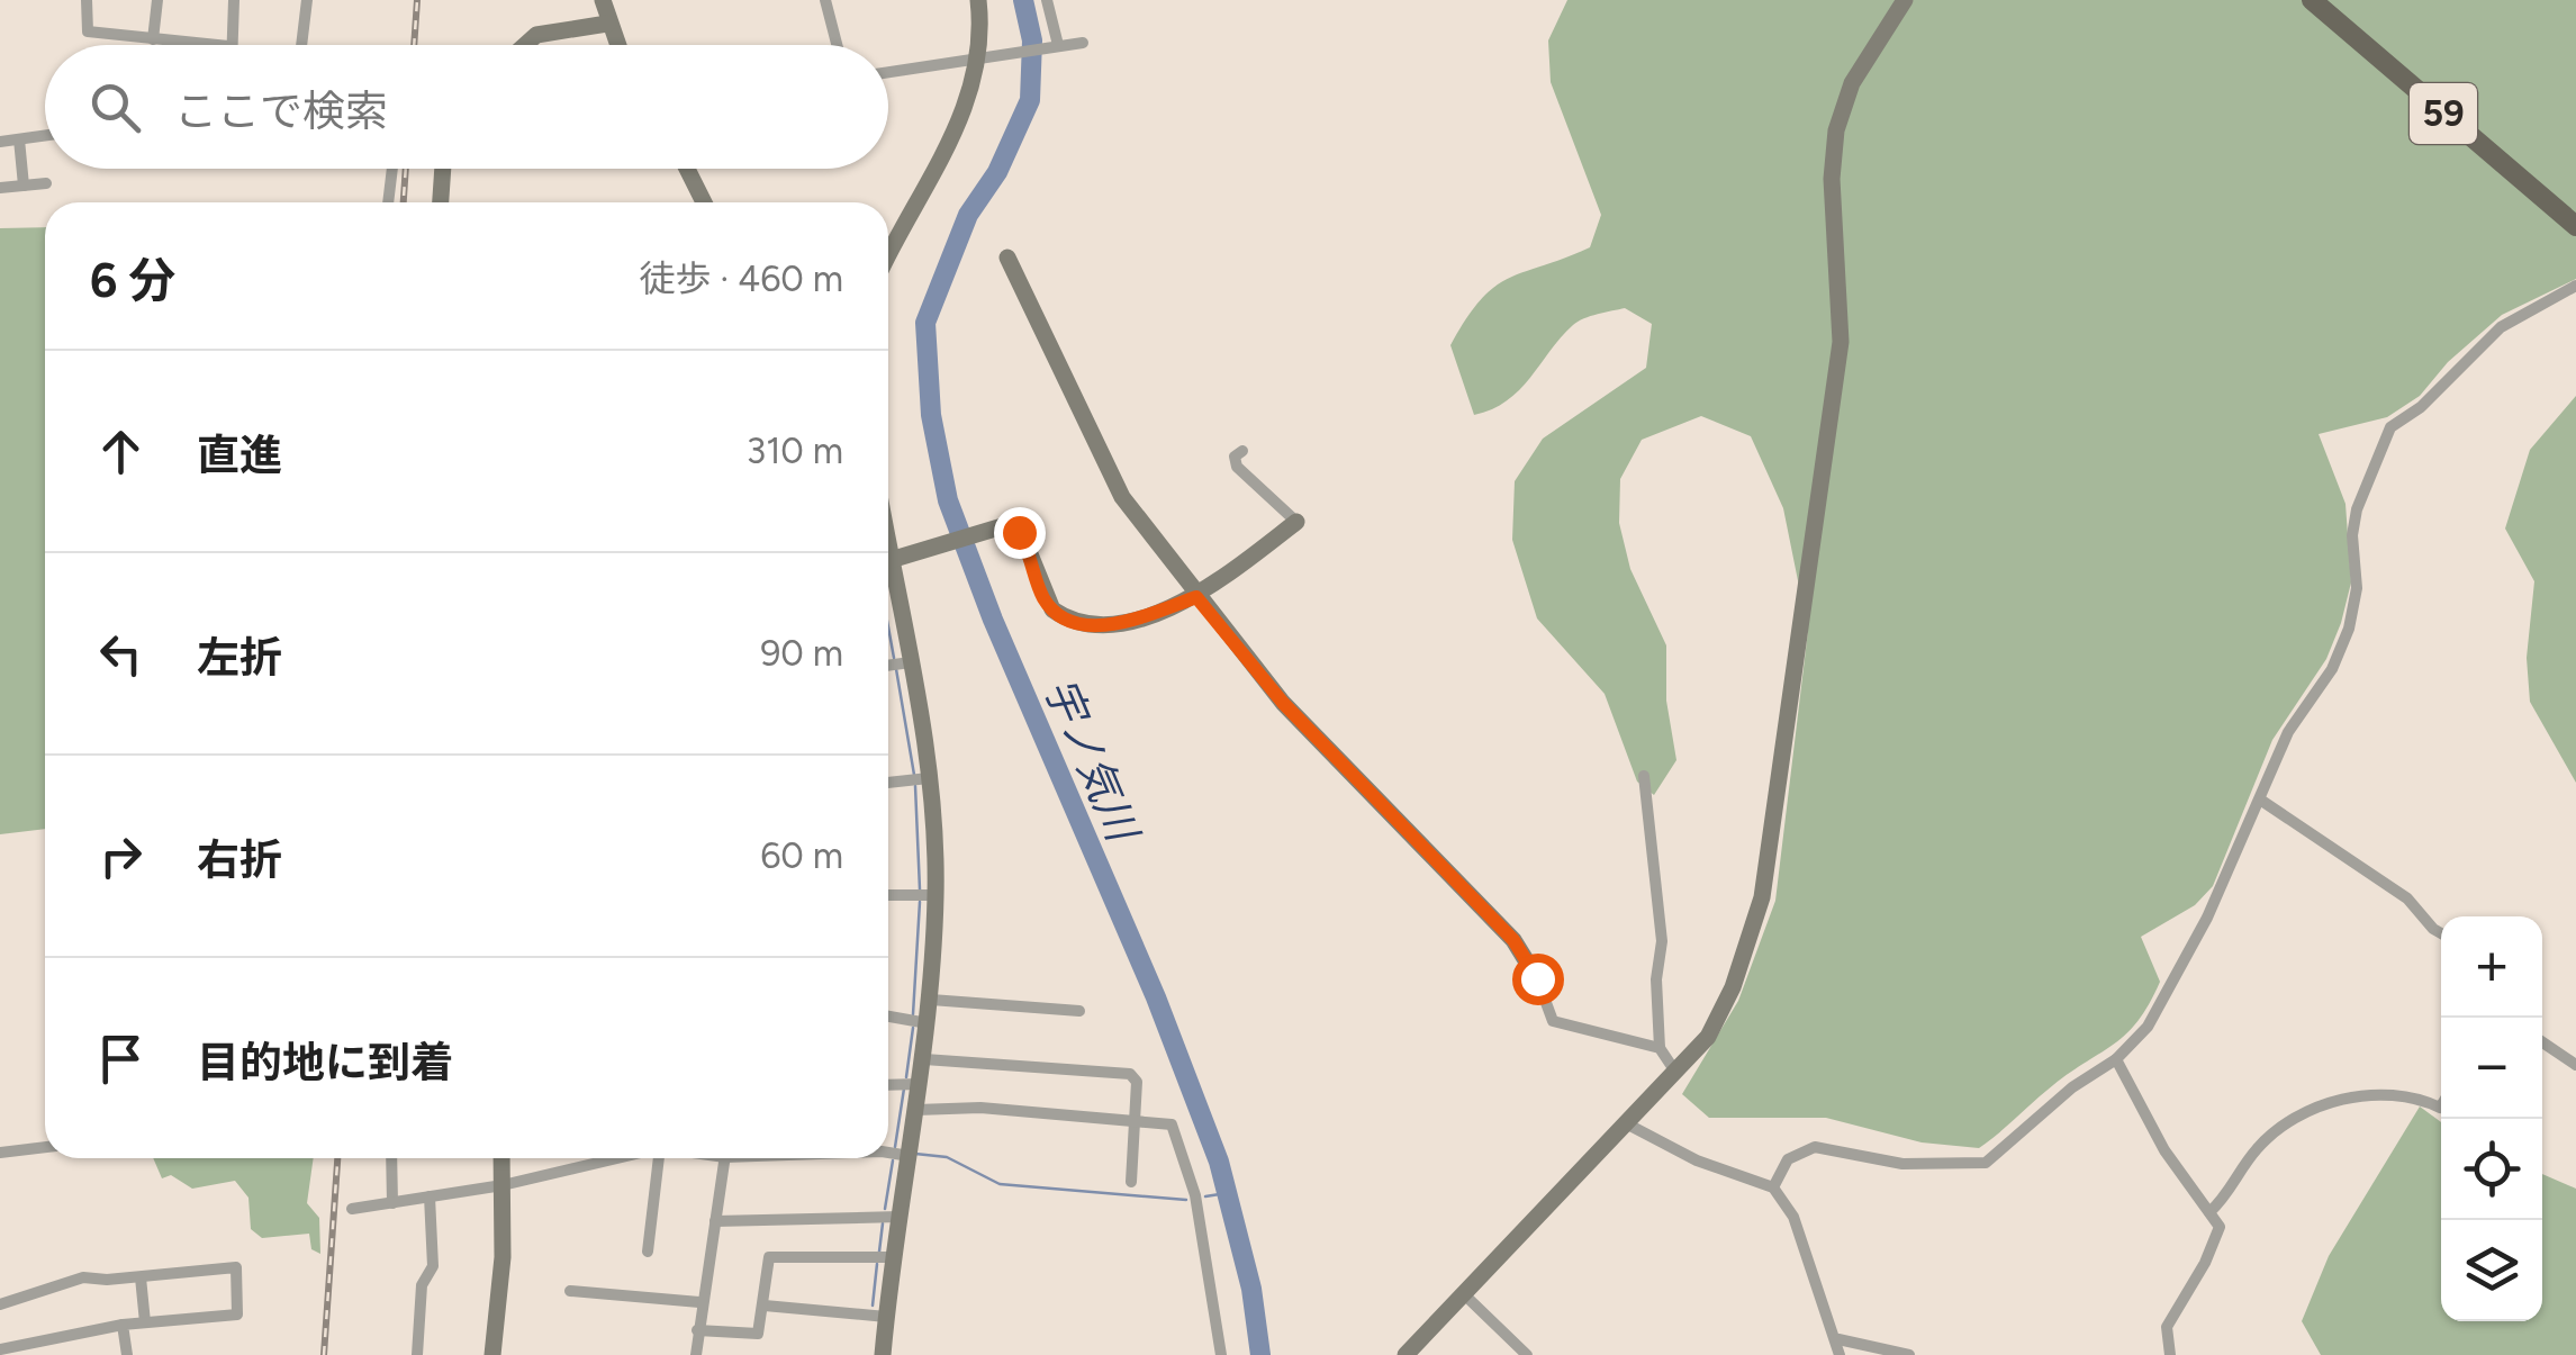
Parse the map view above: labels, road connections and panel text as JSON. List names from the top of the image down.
{
  "streets": {
    "main road": ["59"]
  },
  "water": ["宇ノ気川"],
  "page": {
    "search": "ここで検索",
    "heading": ["6 分", "徒歩 · 460 m"],
    "list": [
      ["直進", "310 m"],
      ["左折", "90 m"],
      ["右折", "60 m"],
      "目的地に到着"
    ],
    "map_buttons": ["+", "−"]
  }
}
